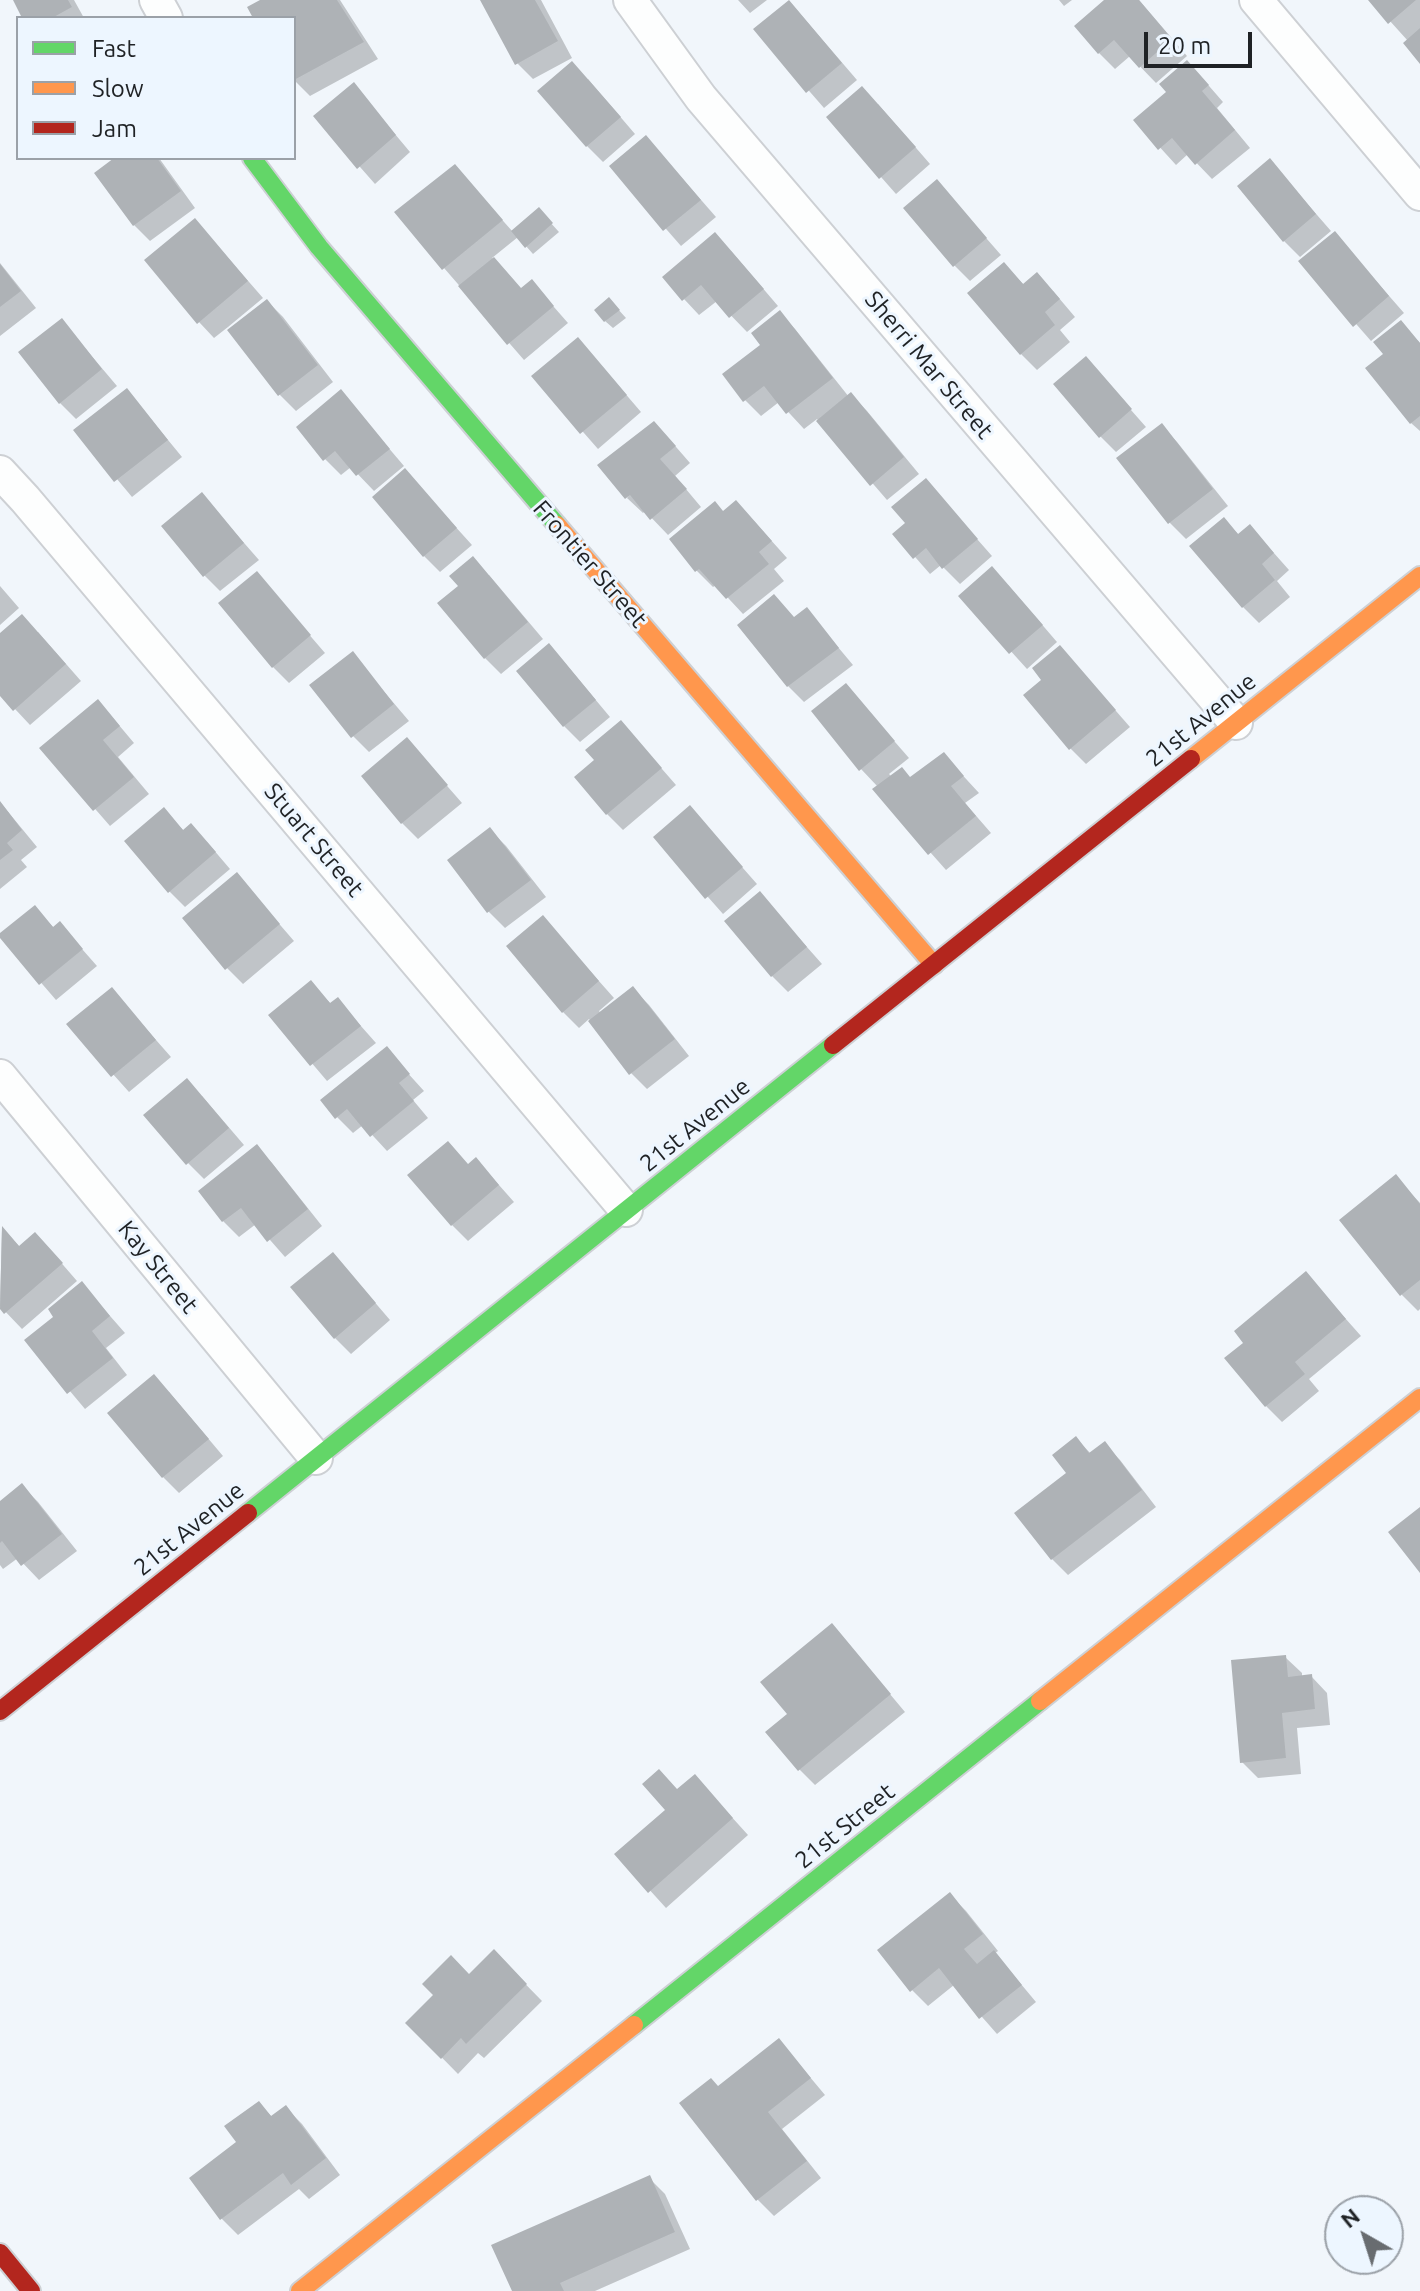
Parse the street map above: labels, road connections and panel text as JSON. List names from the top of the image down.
{
  "streets": {
    "street": [
      "Sherri Mar Street",
      "Frontier Street",
      "21st Avenue",
      "Stuart Street",
      "Kay Street",
      "21st Street"
    ]
  },
  "crossings": [
    ["Sherri Mar Street", "21st Avenue"],
    ["Frontier Street", "21st Avenue"],
    ["21st Avenue", "Stuart Street"],
    ["21st Avenue", "Kay Street"]
  ],
  "legend": ["Fast", "Slow", "Jam"],
  "scale_bar": "20 m",
  "north": "top left"
}
